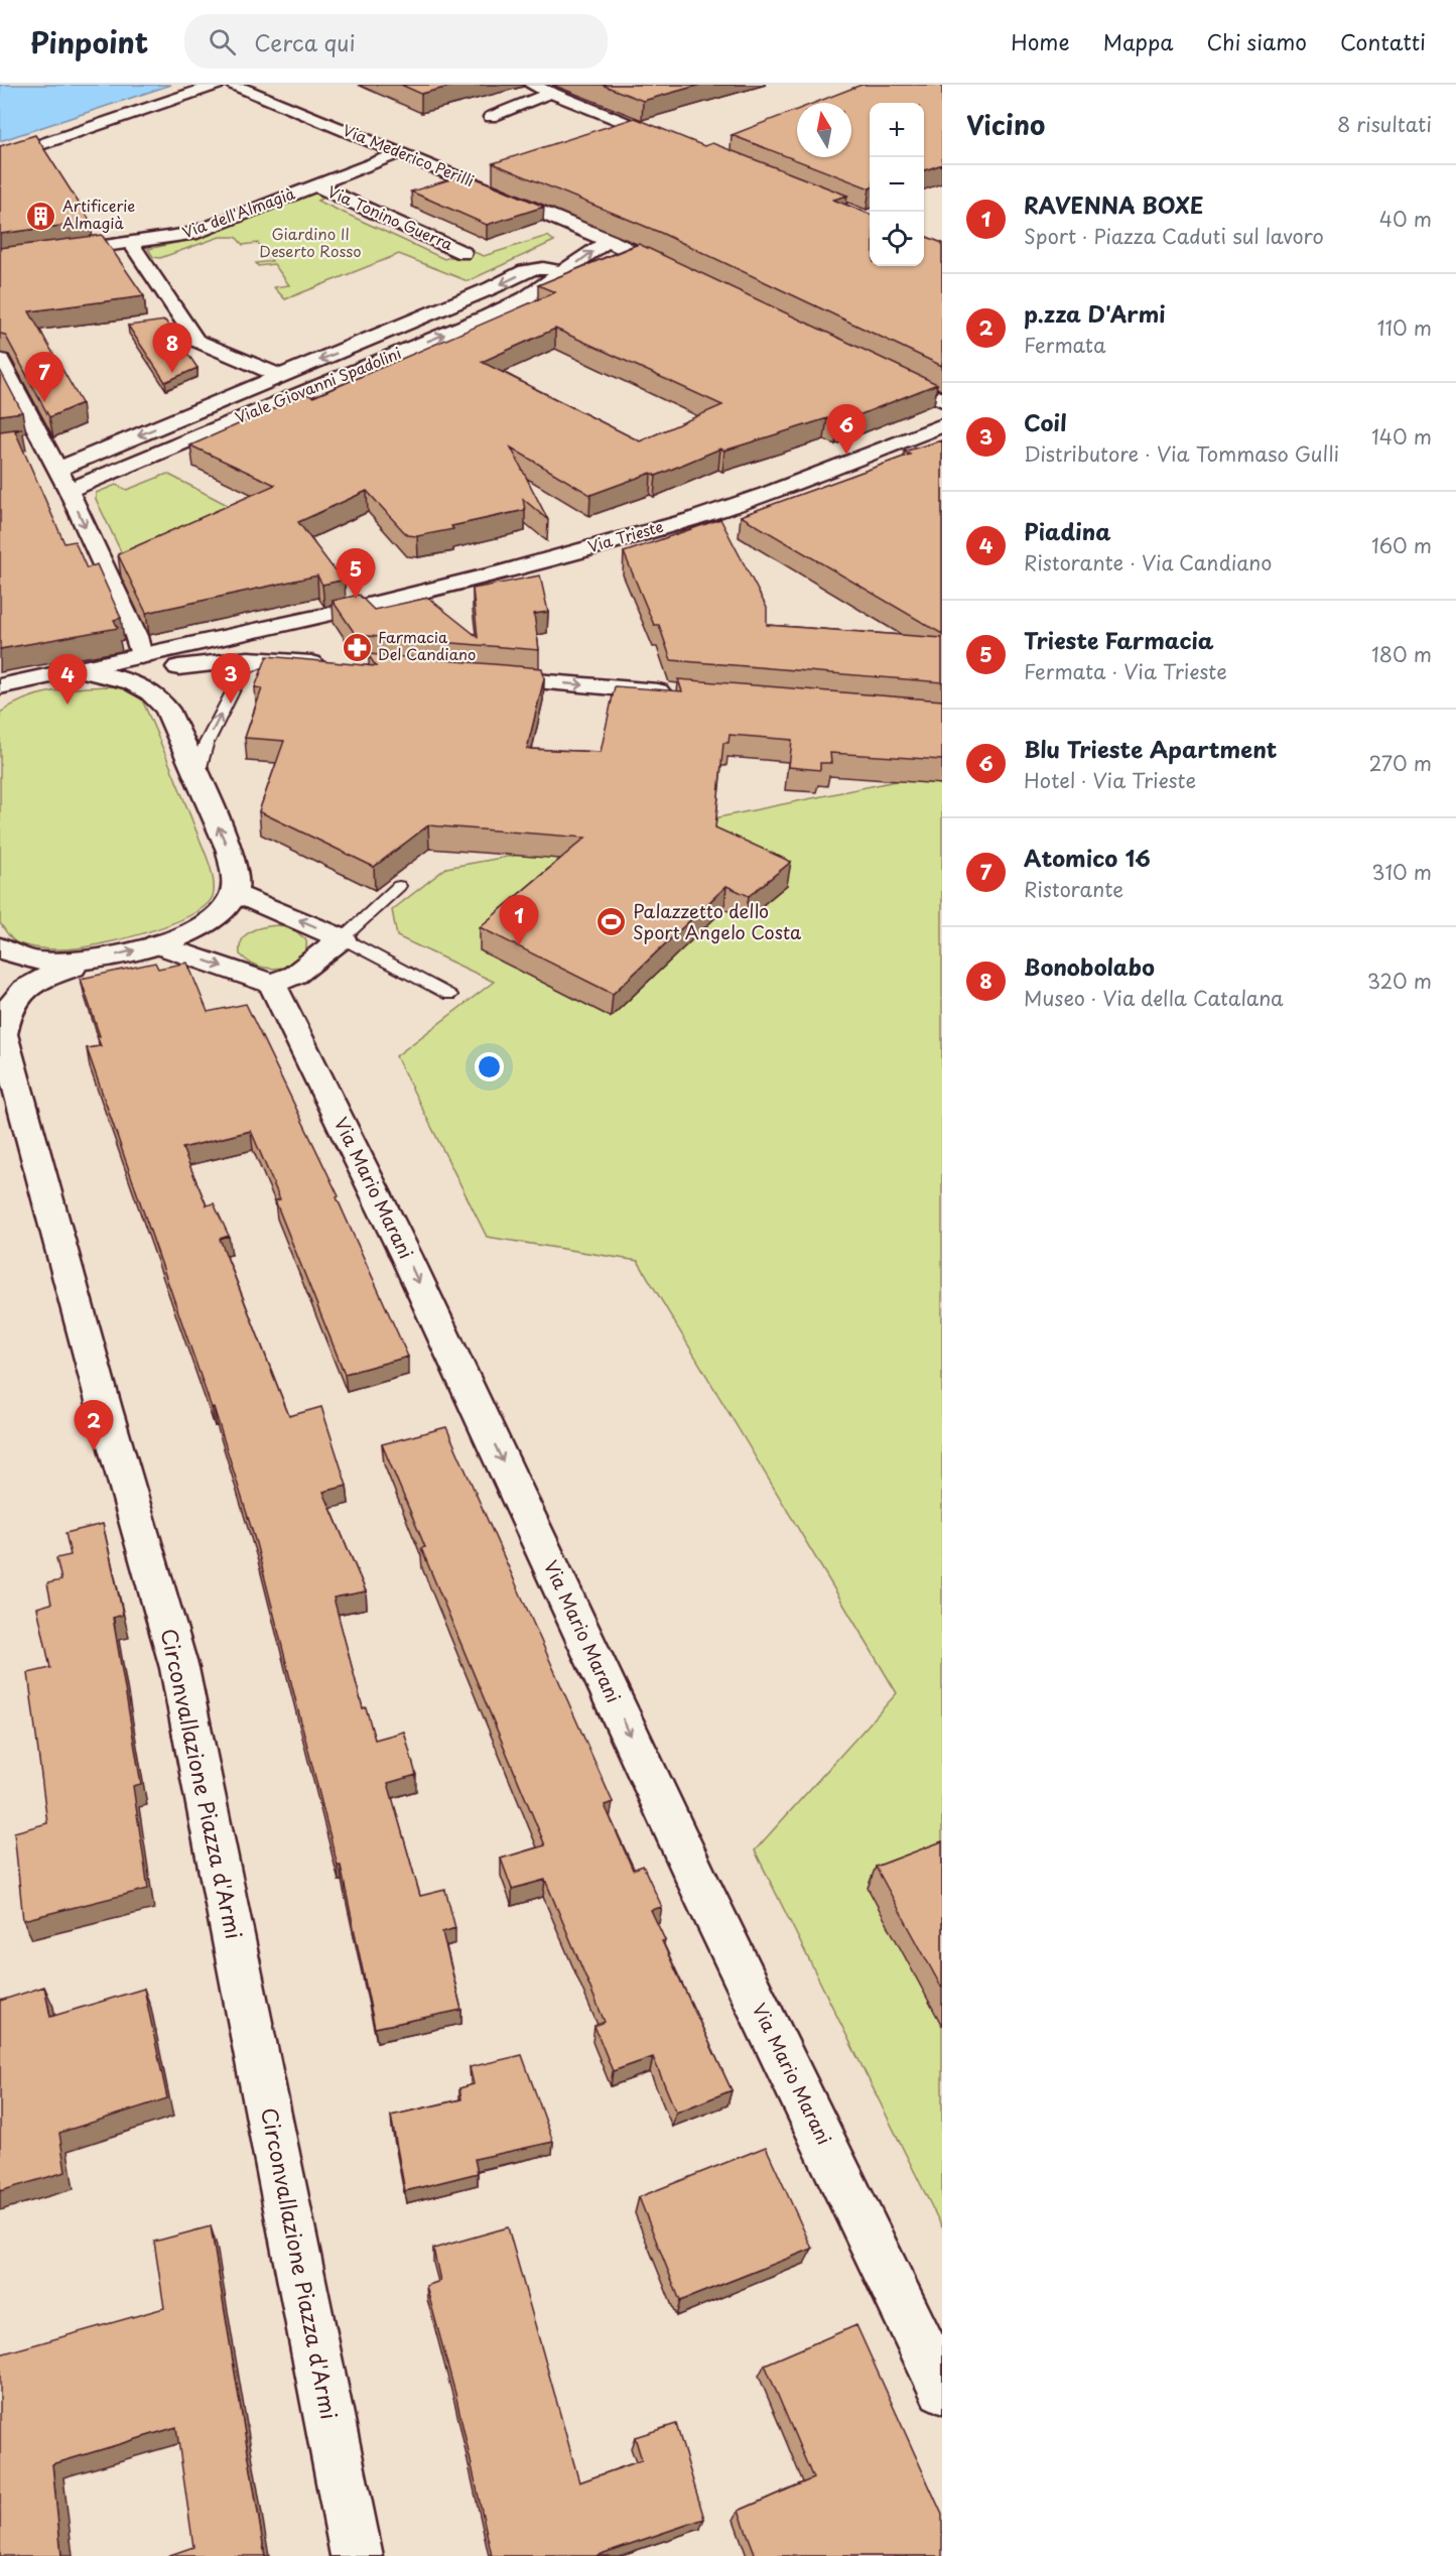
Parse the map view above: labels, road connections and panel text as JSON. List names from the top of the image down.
{
  "streets": {
    "street": [
      "Via Mederico Perilli",
      "Via dell'Almagià",
      "Via Tonino Guerra",
      "Viale Giovanni Spadolini",
      "Via Trieste",
      "Via Mario Marani",
      "Circonvallazione Piazza d'Armi"
    ]
  },
  "crossings": [
    ["Via Mederico Perilli", "Via dell'Almagià"],
    ["Via Mederico Perilli", "Viale Giovanni Spadolini"],
    ["Via dell'Almagià", "Via Tonino Guerra"]
  ],
  "one_way": ["Via Mario Marani"],
  "parks": ["Giardino Il Deserto Rosso"],
  "places": {
    "building": ["Artificerie Almagià"],
    "pharmacy": ["Farmacia Del Candiano"],
    "sports": ["Palazzetto dello Sport Angelo Costa"]
  },
  "north": "top",
  "page": {
    "header": "Pinpoint",
    "search": "Cerca qui",
    "nav": [
      "Home",
      "Mappa",
      "Chi siamo",
      "Contatti"
    ],
    "heading": ["Vicino", "8 risultati"],
    "map_buttons": ["+", "−"],
    "list": [
      {
        "mark": "1",
        "name": "RAVENNA BOXE",
        "note": "Sport · Piazza Caduti sul lavoro",
        "value": "40 m"
      },
      {
        "mark": "2",
        "name": "p.zza D'Armi",
        "note": "Fermata",
        "value": "110 m"
      },
      {
        "mark": "3",
        "name": "Coil",
        "note": "Distributore · Via Tommaso Gulli",
        "value": "140 m"
      },
      {
        "mark": "4",
        "name": "Piadina",
        "note": "Ristorante · Via Candiano",
        "value": "160 m"
      },
      {
        "mark": "5",
        "name": "Trieste Farmacia",
        "note": "Fermata · Via Trieste",
        "value": "180 m"
      },
      {
        "mark": "6",
        "name": "Blu Trieste Apartment",
        "note": "Hotel · Via Trieste",
        "value": "270 m"
      },
      {
        "mark": "7",
        "name": "Atomico 16",
        "note": "Ristorante",
        "value": "310 m"
      },
      {
        "mark": "8",
        "name": "Bonobolabo",
        "note": "Museo · Via della Catalana",
        "value": "320 m"
      }
    ],
    "pins": [
      "8",
      "7",
      "6",
      "5",
      "3",
      "4",
      "1",
      "2"
    ]
  }
}
